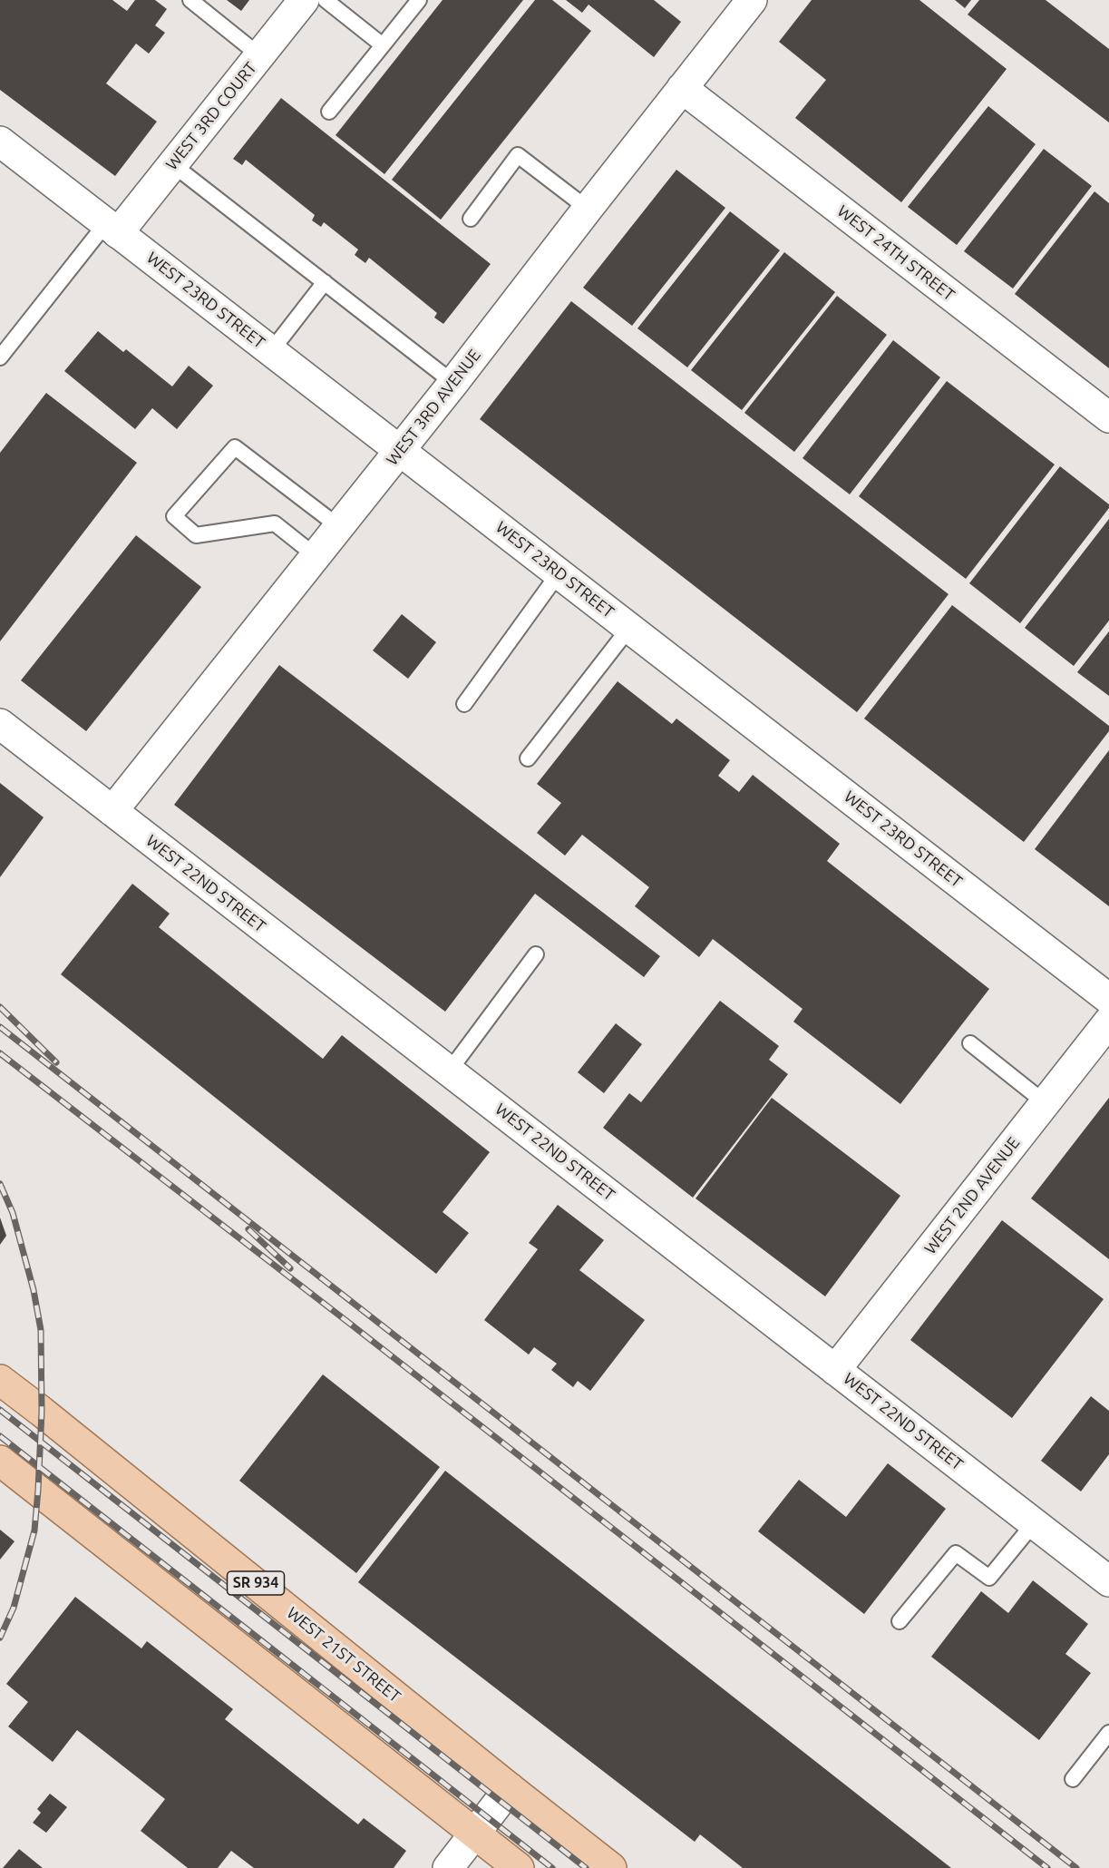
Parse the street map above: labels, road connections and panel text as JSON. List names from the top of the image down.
{
  "streets": {
    "main road": ["SR 934", "WEST 21ST STREET"],
    "street": [
      "WEST 3RD COURT",
      "WEST 24TH STREET",
      "WEST 23RD STREET",
      "WEST 3RD AVENUE",
      "WEST 22ND STREET",
      "WEST 2ND AVENUE"
    ]
  },
  "crossings": [
    ["WEST 3RD COURT", "WEST 23RD STREET"],
    ["WEST 24TH STREET", "WEST 3RD AVENUE"],
    ["WEST 23RD STREET", "WEST 3RD AVENUE"],
    ["WEST 3RD AVENUE", "WEST 22ND STREET"],
    ["WEST 22ND STREET", "WEST 2ND AVENUE"]
  ]
}
